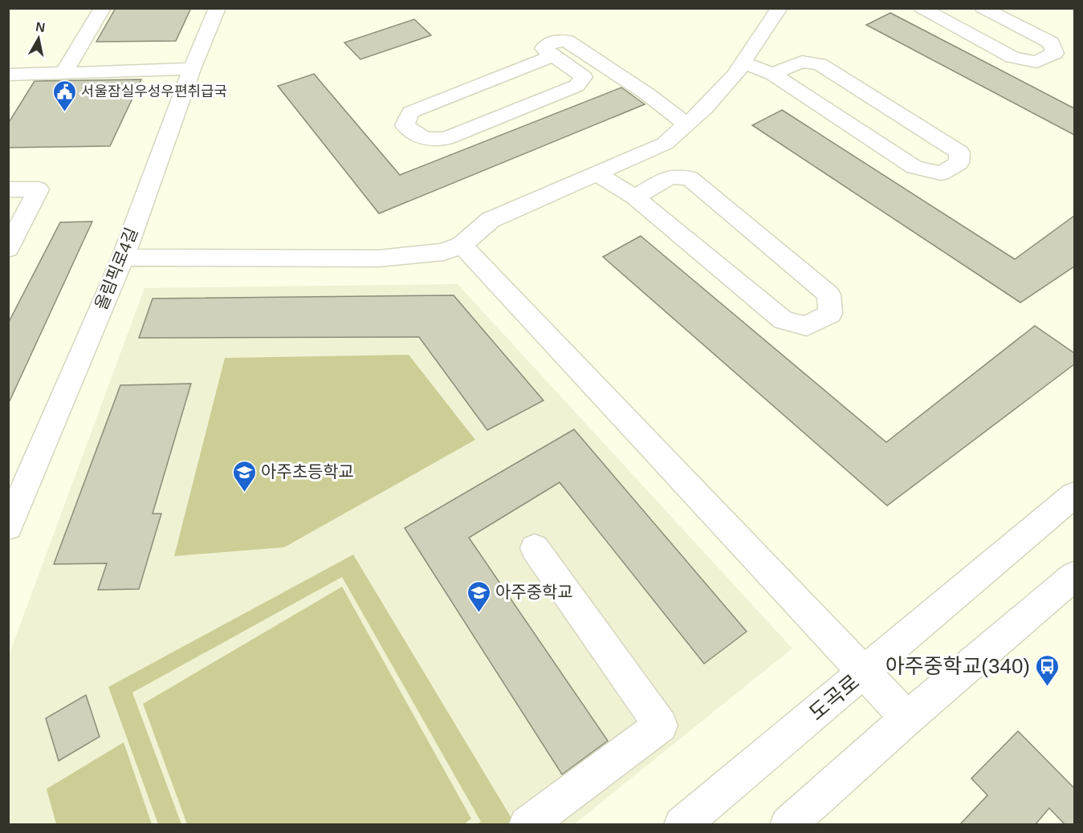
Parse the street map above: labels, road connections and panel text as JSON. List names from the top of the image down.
{
  "streets": {
    "street": ["올림픽로4길", "도곡로"]
  },
  "places": {
    "public building": ["서울잠실우성우편취급국"],
    "school or university": ["아주초등학교", "아주중학교"],
    "bus stop": ["아주중학교(340)"]
  },
  "north": "top"
}
